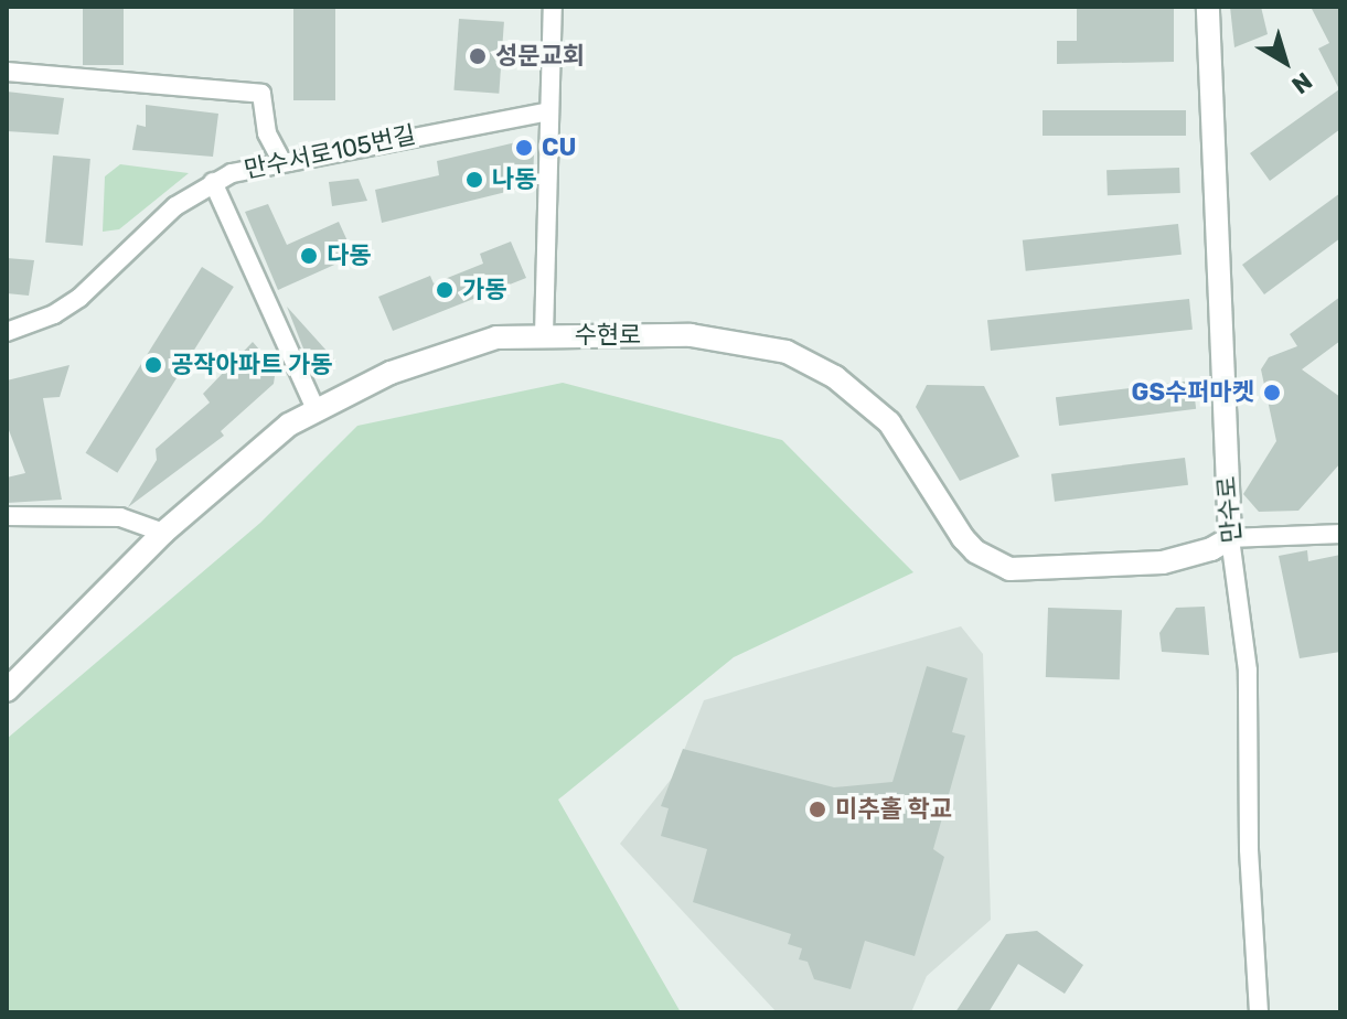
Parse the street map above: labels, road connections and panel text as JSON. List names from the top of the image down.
{
  "streets": {
    "street": ["만수서로105번길", "수현로", "만수로"]
  },
  "crossings": [
    ["수현로", "만수로"]
  ],
  "places": [
    "성문교회",
    "CU",
    "나동",
    "다동",
    "가동",
    "공작아파트 가동",
    "GS수퍼마켓",
    "미추홀 학교"
  ],
  "north": "bottom right"
}
